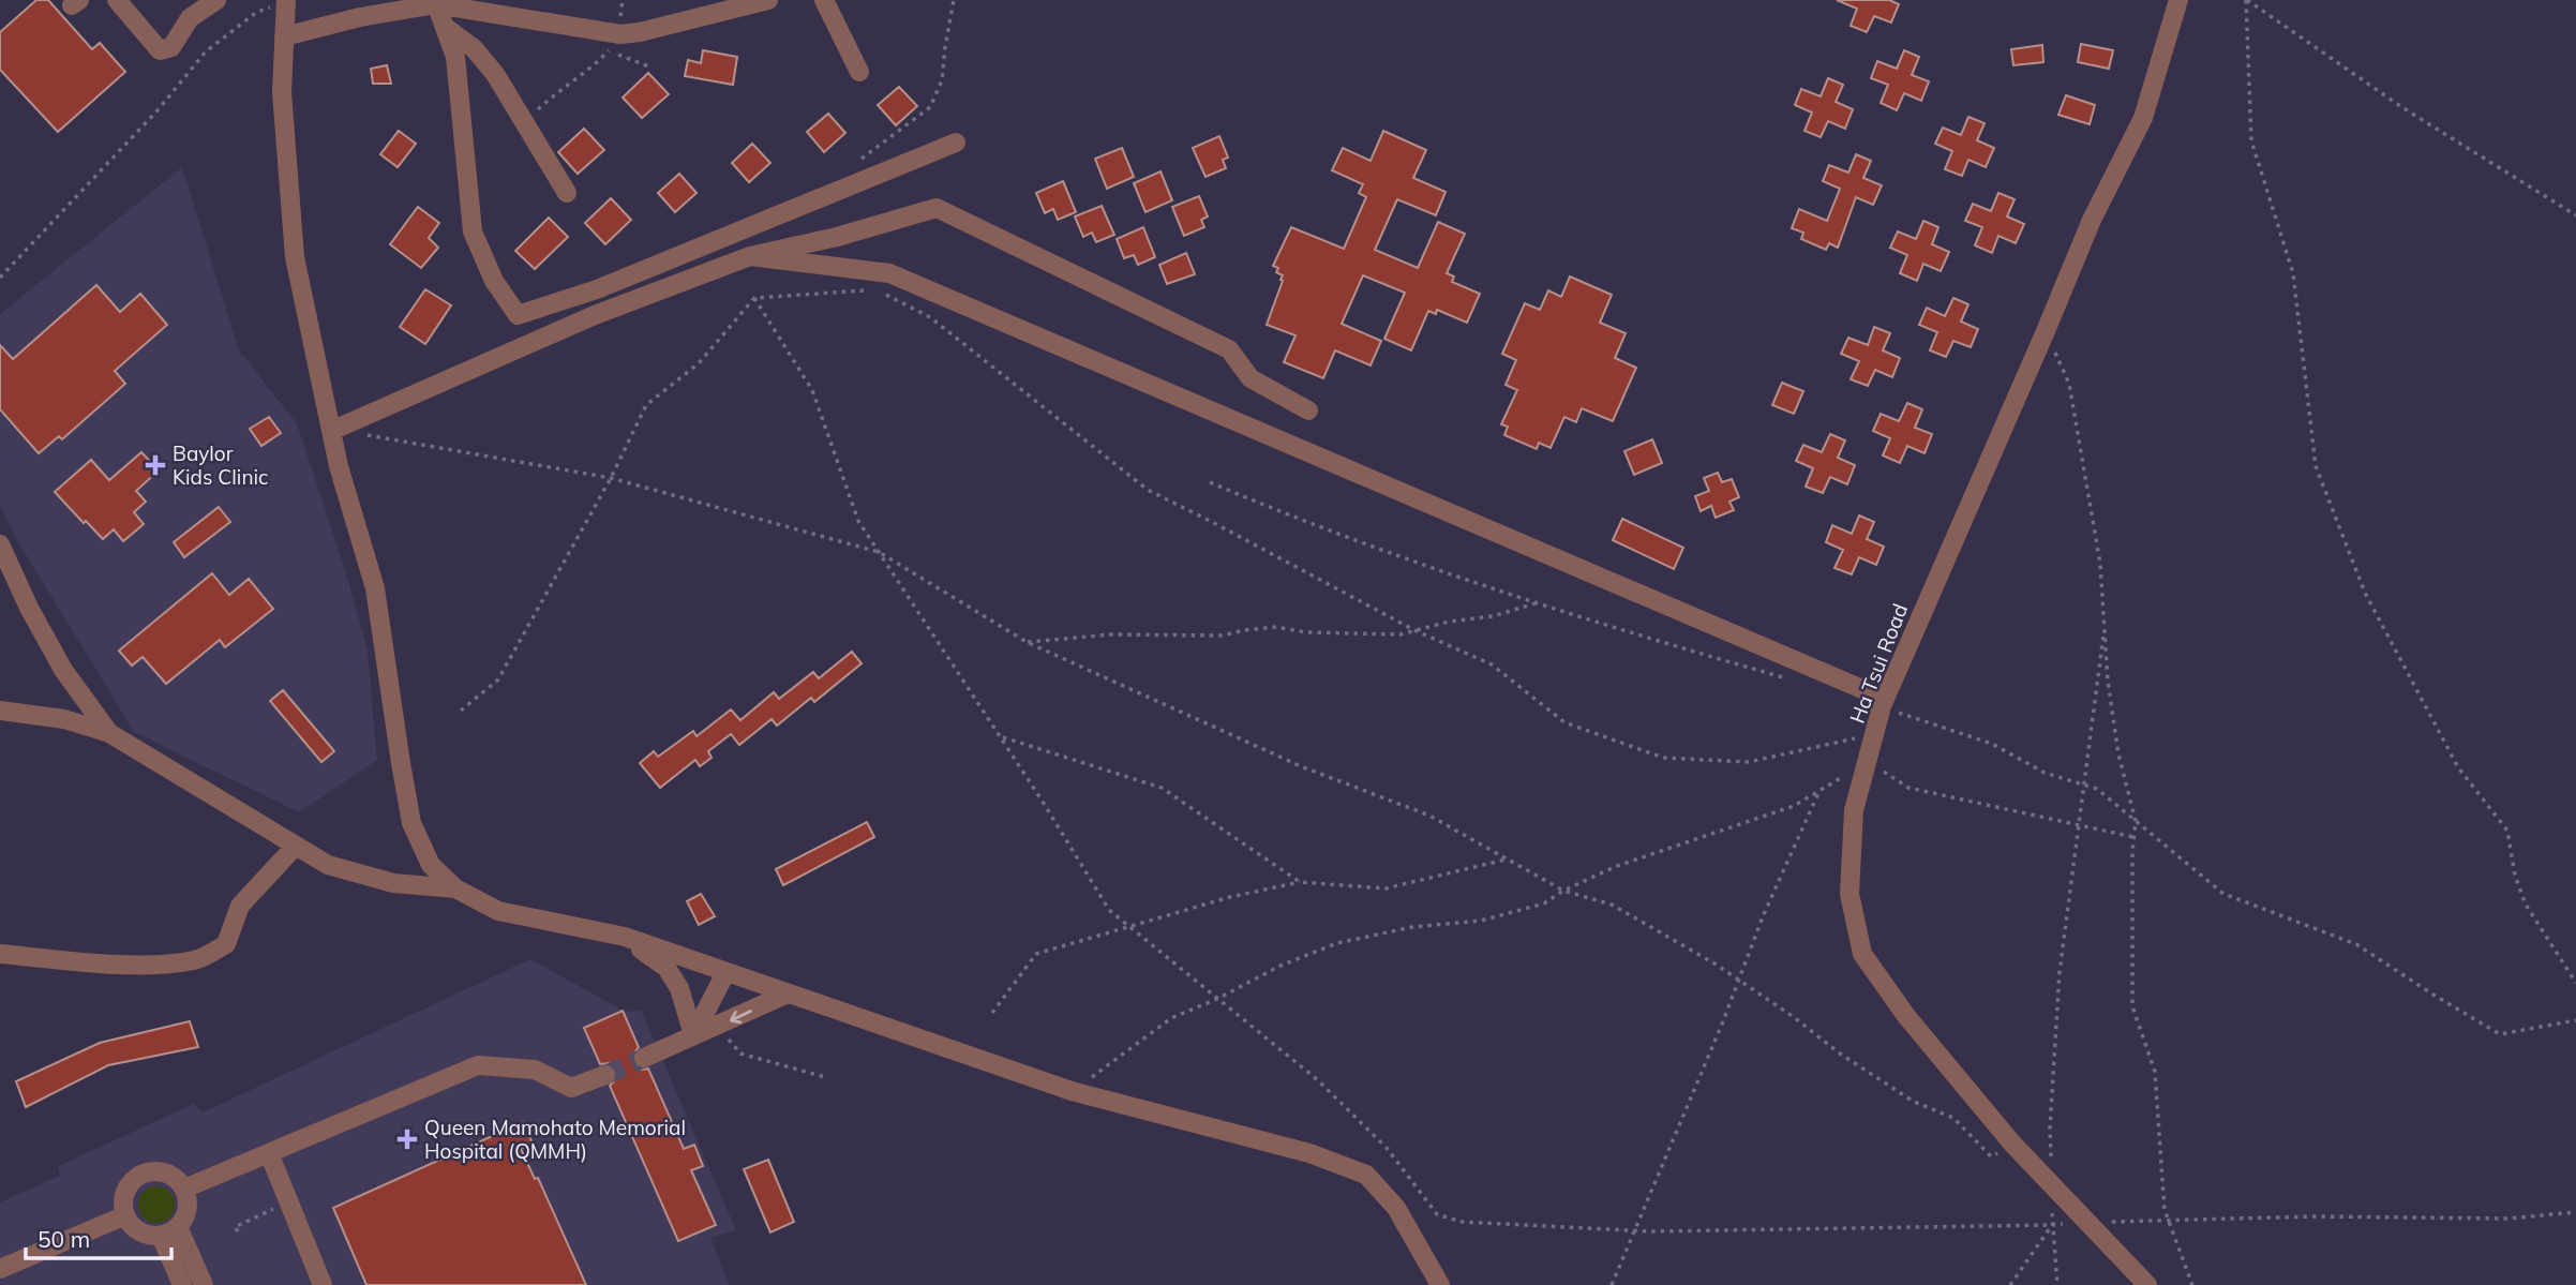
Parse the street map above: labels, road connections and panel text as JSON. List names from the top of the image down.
{
  "streets": {
    "street": ["Ha Tsui Road"]
  },
  "places": {
    "health": ["Baylor Kids Clinic", "Queen Mamohato Memorial Hospital (QMMH)"]
  },
  "scale_bar": "50 m"
}
